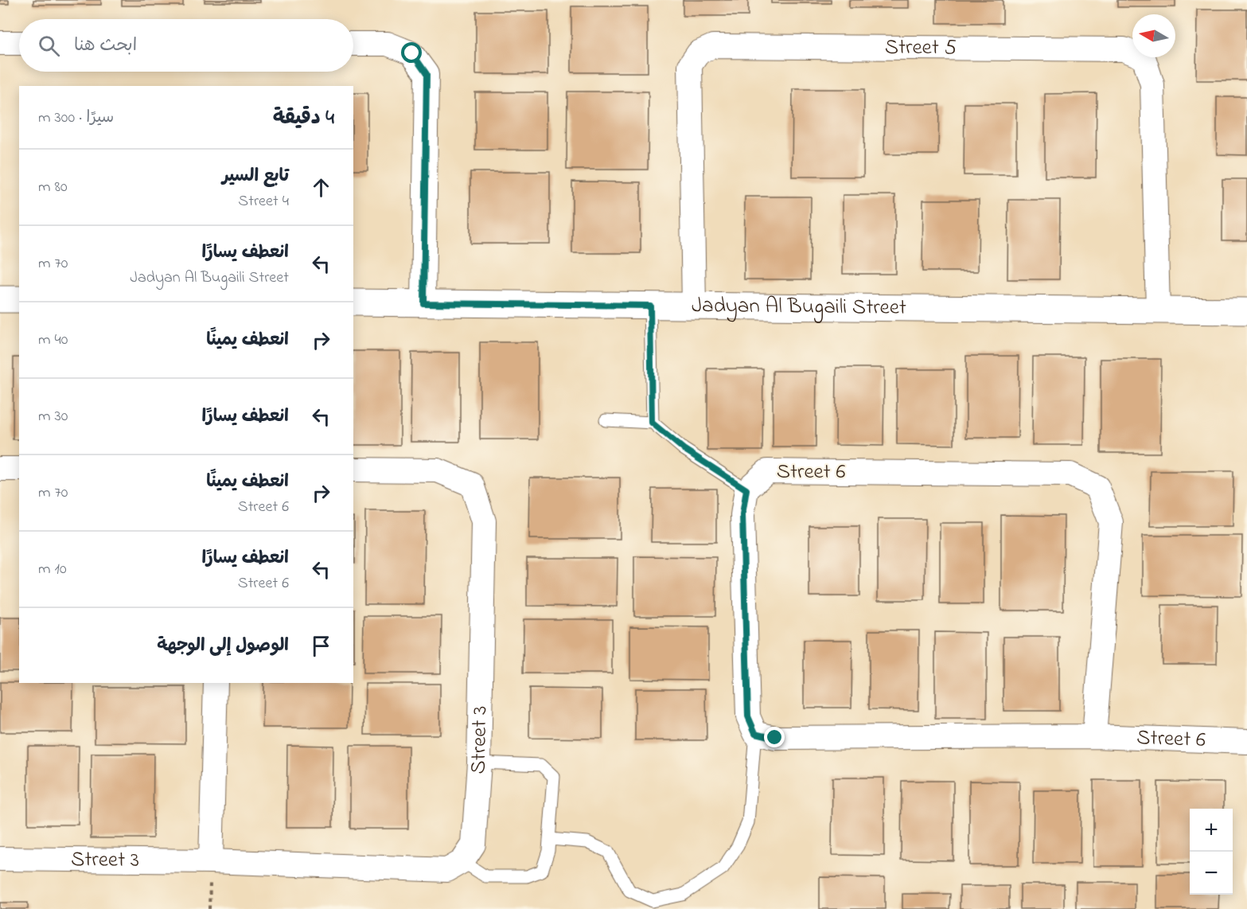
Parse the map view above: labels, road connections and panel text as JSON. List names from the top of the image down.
{
  "streets": {
    "street": [
      "Street 5",
      "Jadyan Al Bugaili Street",
      "Street 6",
      "Street 3"
    ]
  },
  "crossings": [
    ["Street 5", "Jadyan Al Bugaili Street"]
  ],
  "north": "left",
  "page": {
    "search": "ابحث هنا",
    "heading": ["4 دقيقة", "سيرًا · 300 m"],
    "list": [
      ["تابع السير", "Street 4", "80 m"],
      ["انعطف يسارًا", "Jadyan Al Bugaili Street", "70 m"],
      ["انعطف يمينًا", "40 m"],
      ["انعطف يسارًا", "30 m"],
      ["انعطف يمينًا", "Street 6", "70 m"],
      ["انعطف يسارًا", "Street 6", "10 m"],
      "الوصول إلى الوجهة"
    ],
    "map_buttons": ["+", "−"]
  }
}
